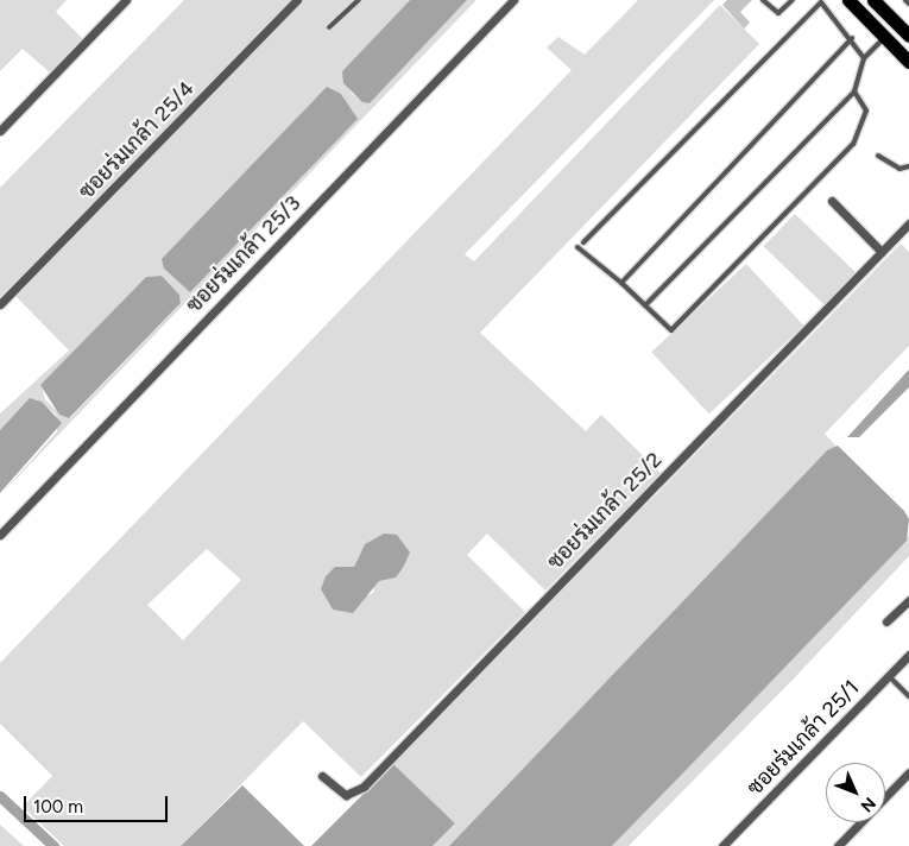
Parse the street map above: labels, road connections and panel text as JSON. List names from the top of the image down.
{
  "streets": {
    "street": [
      "ซอยร่มเกล้า 25/4",
      "ซอยร่มเกล้า 25/3",
      "ซอยร่มเกล้า 25/2",
      "ซอยร่มเกล้า 25/1"
    ]
  },
  "scale_bar": "100 m",
  "north": "bottom right"
}
